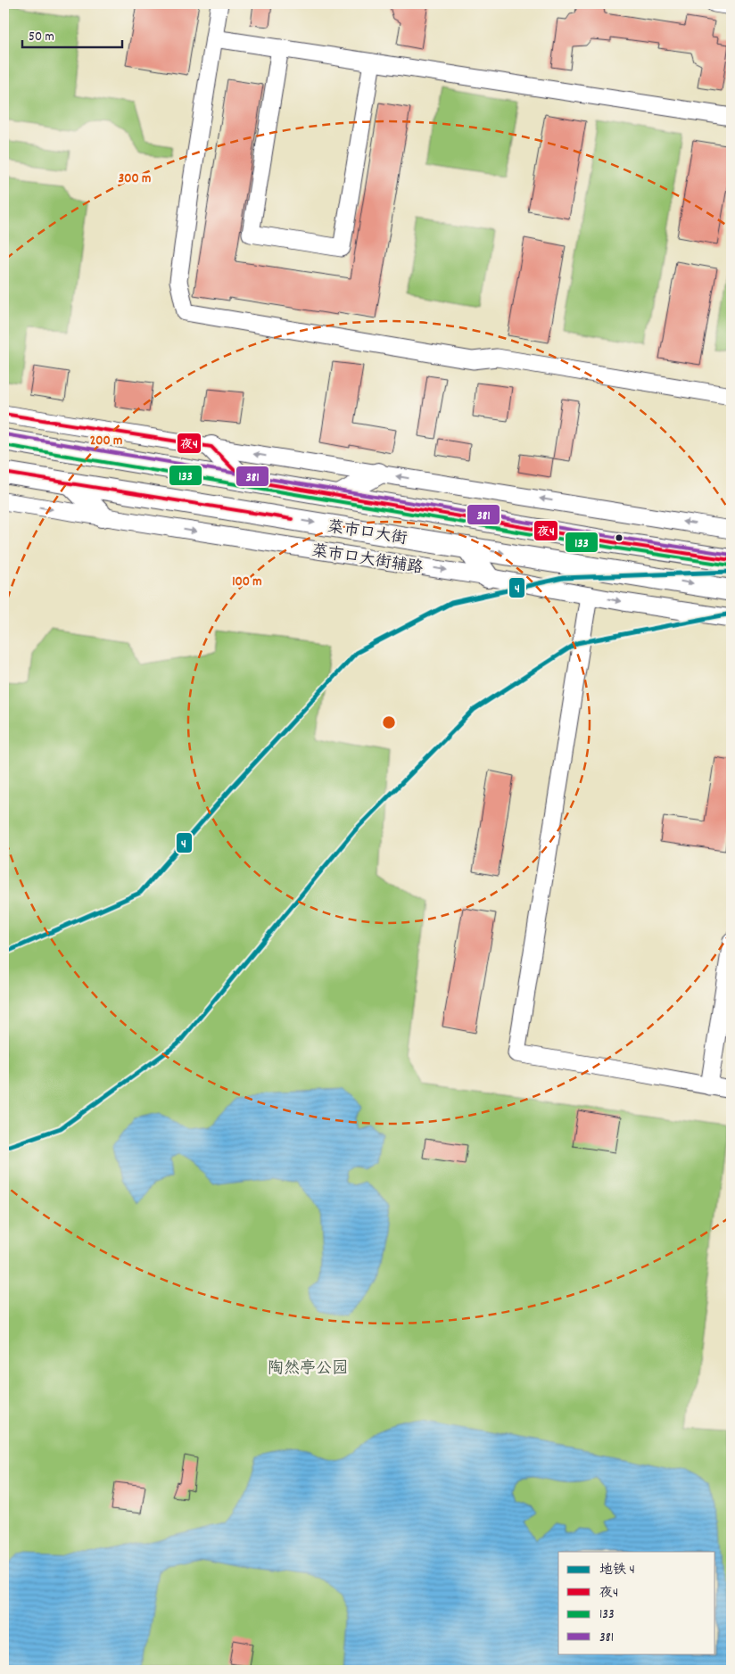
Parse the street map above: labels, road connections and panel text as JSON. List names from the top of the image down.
{
  "streets": {
    "main road": ["菜市口大街"],
    "street": ["菜市口大街辅路"]
  },
  "parks": ["陶然亭公园"],
  "lines": [
    "transit line 夜4",
    "transit line 381",
    "transit line 133",
    "metro line 4"
  ],
  "legend": [
    "地铁 4",
    "夜4",
    "133",
    "381"
  ],
  "scale_bar": "50 m",
  "rings": ["300 m", "200 m", "100 m"]
}
